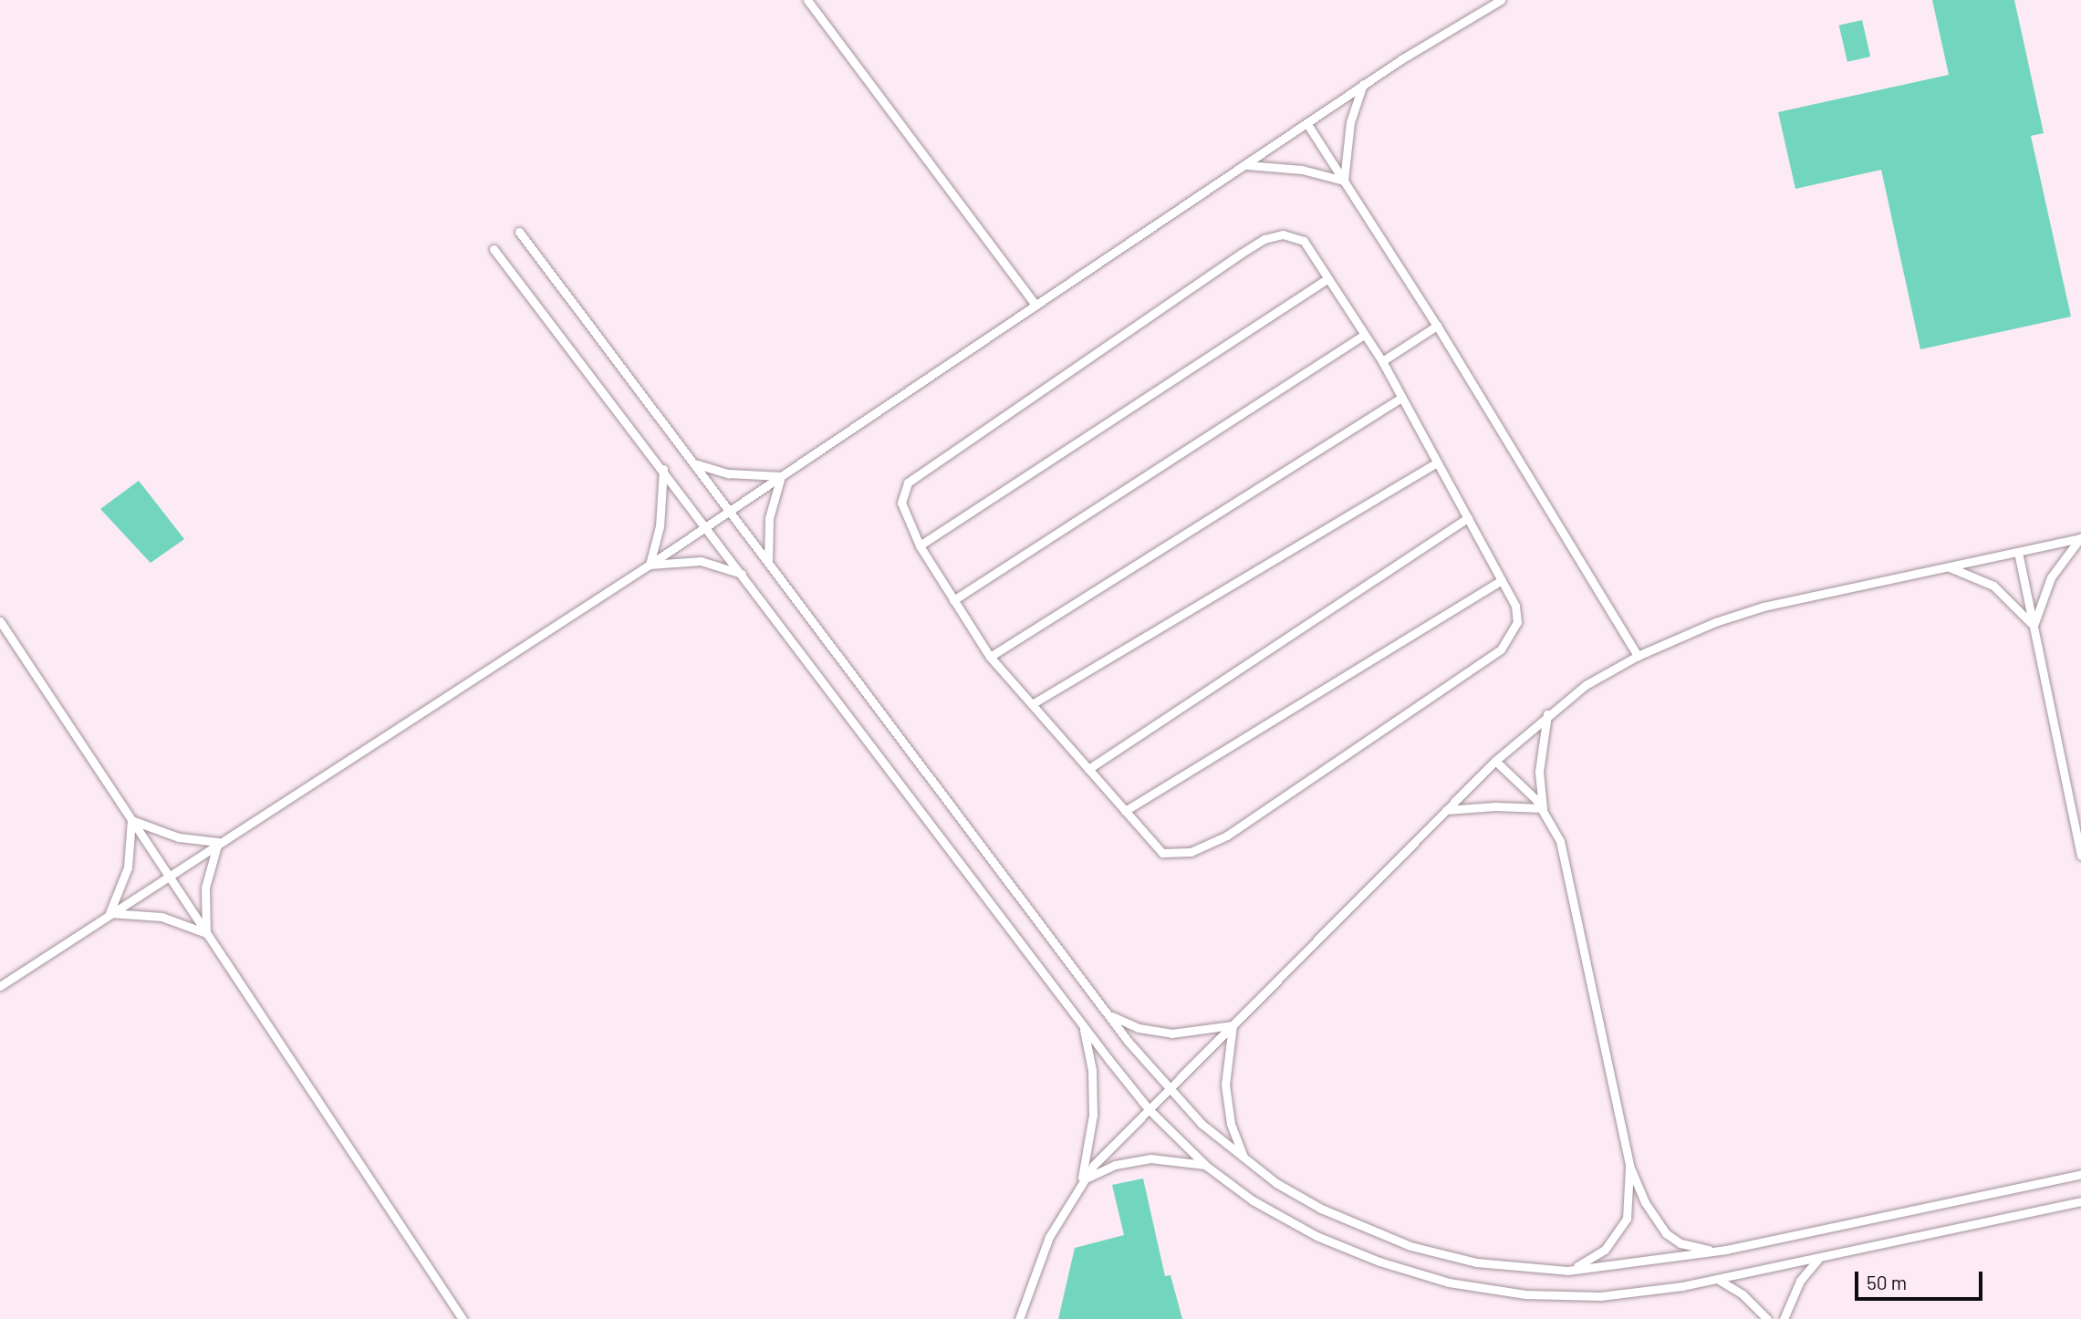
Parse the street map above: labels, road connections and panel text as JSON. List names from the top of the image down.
{
  "scale_bar": "50 m"
}
